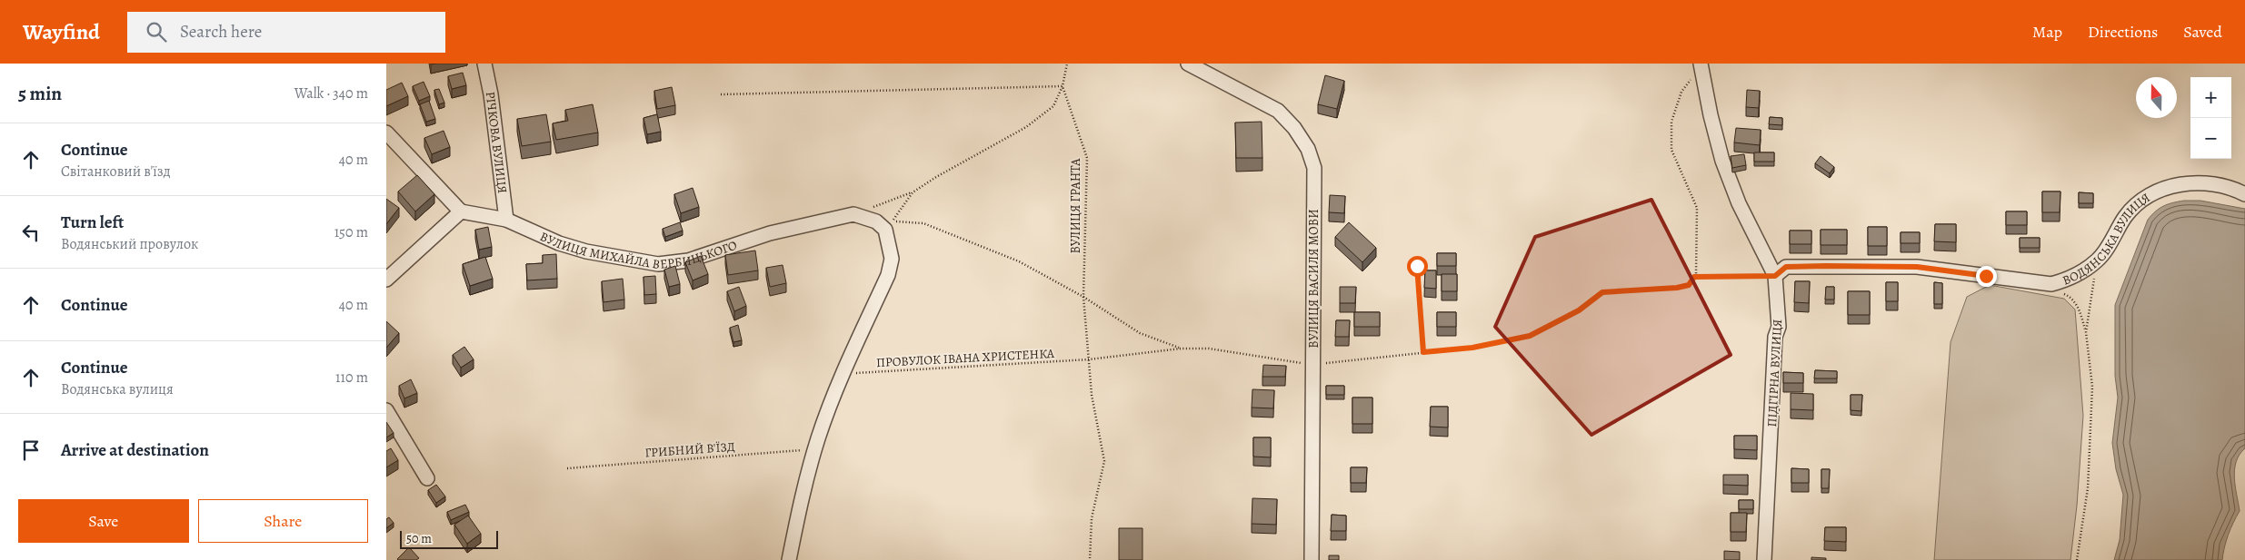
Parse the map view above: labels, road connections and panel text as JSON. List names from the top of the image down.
{
  "streets": {
    "street": [
      "РІЧКОВА ВУЛИЦЯ",
      "ВУЛИЦЯ МИХАЙЛА ВЕРБИЦЬКОГО",
      "ВОДЯНСЬКА ВУЛИЦЯ",
      "ВУЛИЦЯ ВАСИЛЯ МОВИ",
      "ПІДГІРНА ВУЛИЦЯ"
    ],
    "path": ["ВУЛИЦЯ ГРАНТА", "ПРОВУЛОК ІВАНА ХРИСТЕНКА", "ГРИБНИЙ В'ЇЗД"]
  },
  "crossings": [
    ["РІЧКОВА ВУЛИЦЯ", "ВУЛИЦЯ МИХАЙЛА ВЕРБИЦЬКОГО"],
    ["ВУЛИЦЯ ГРАНТА", "ПРОВУЛОК ІВАНА ХРИСТЕНКА"],
    ["ВОДЯНСЬКА ВУЛИЦЯ", "ПІДГІРНА ВУЛИЦЯ"]
  ],
  "scale_bar": "50 m",
  "north": "top",
  "page": {
    "header": "Wayfind",
    "search": "Search here",
    "nav": ["Map", "Directions", "Saved"],
    "heading": ["5 min", "Walk · 340 m"],
    "map_buttons": ["+", "−"],
    "list": [
      ["Continue", "Світанковий в'їзд", "40 m"],
      ["Turn left", "Водянський провулок", "150 m"],
      ["Continue", "40 m"],
      ["Continue", "Водянська вулиця", "110 m"],
      "Arrive at destination"
    ],
    "buttons": ["Save", "Share"],
    "scale": "50 m"
  }
}
